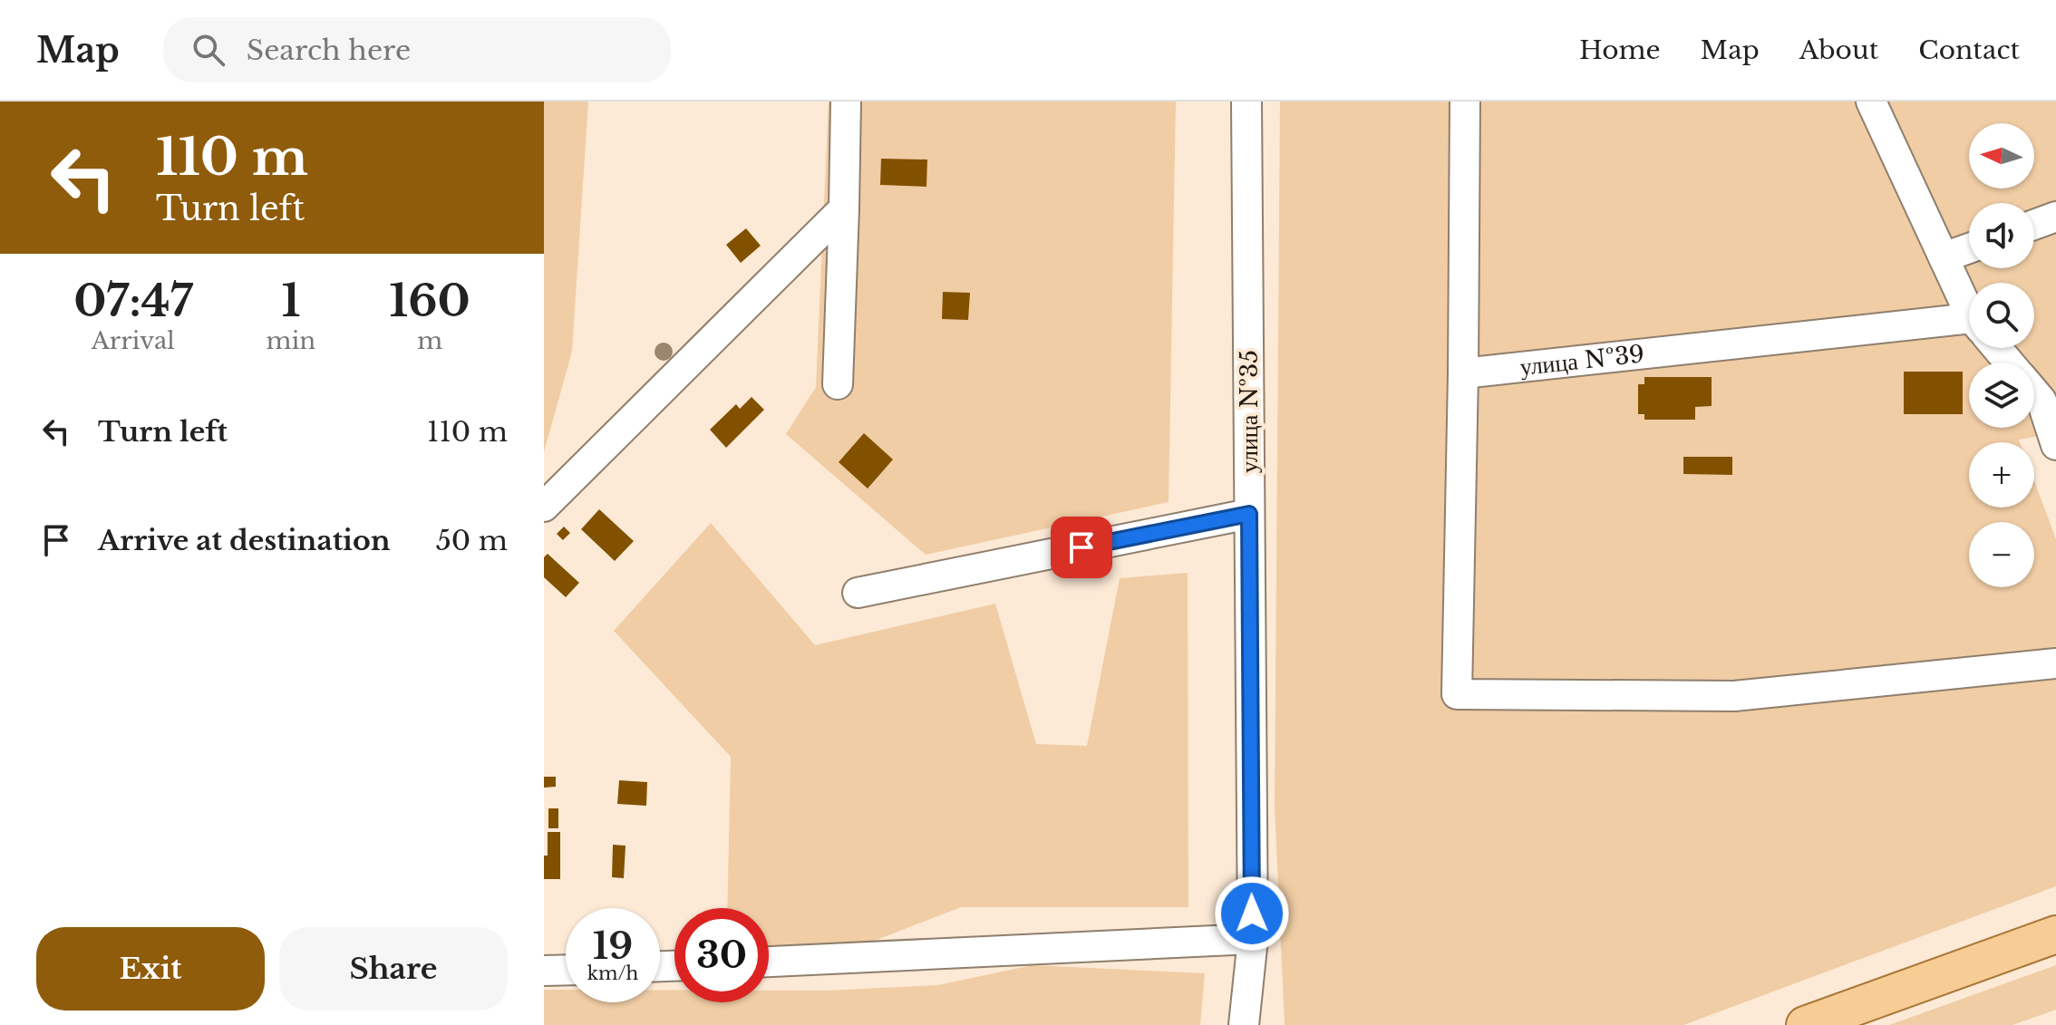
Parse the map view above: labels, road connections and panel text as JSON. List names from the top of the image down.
{
  "streets": {
    "street": ["улица №39", "улица №35"]
  },
  "north": "left",
  "page": {
    "header": "Map",
    "search": "Search here",
    "nav": [
      "Home",
      "Map",
      "About",
      "Contact"
    ],
    "turn": ["110 m", "Turn left"],
    "map_buttons": ["+", "−"],
    "eta": [
      "07:47",
      "Arrival",
      "1",
      "min",
      "160",
      "m"
    ],
    "list": [
      {
        "name": "Turn left",
        "value": "110 m"
      },
      {
        "name": "Arrive at destination",
        "value": "50 m"
      }
    ],
    "speed": "19 km/h",
    "limit": "30",
    "buttons": ["Exit", "Share"]
  }
}
